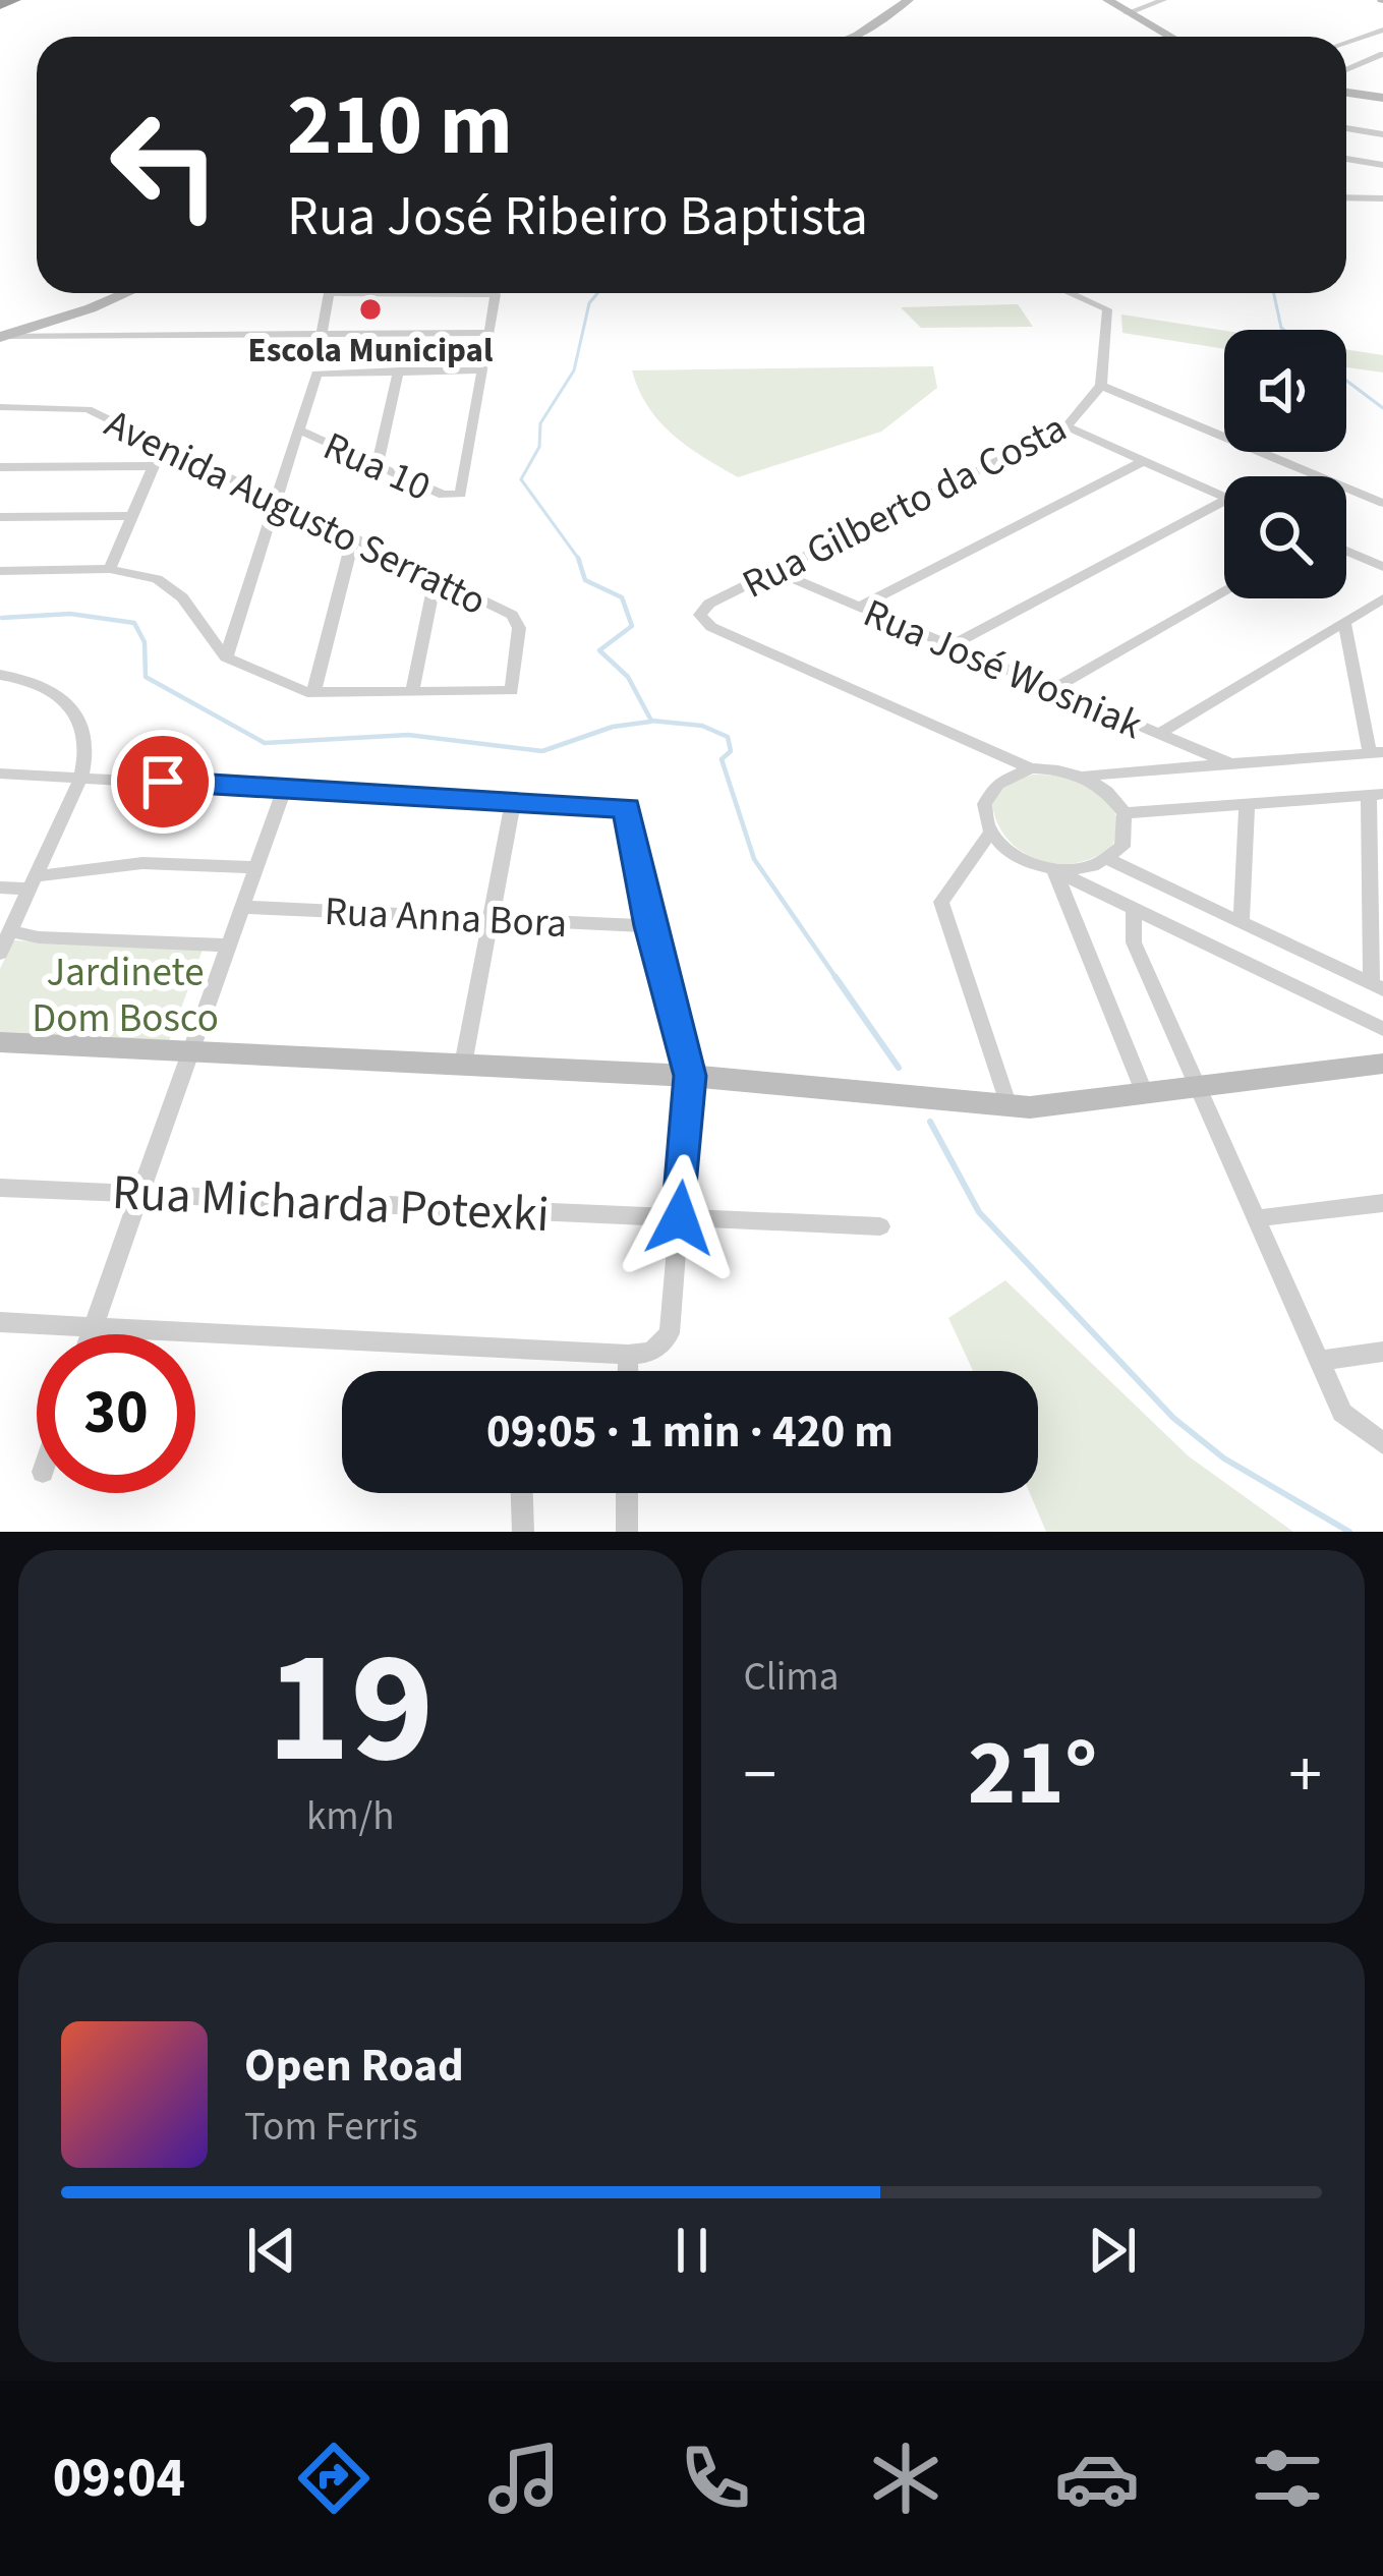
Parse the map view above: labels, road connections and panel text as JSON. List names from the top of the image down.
{
  "streets": {
    "street": [
      "Rua 10",
      "Rua Gilberto da Costa",
      "Avenida Augusto Serratto",
      "Rua José Wosniak",
      "Rua Anna Bora",
      "Rua Micharda Potexki"
    ]
  },
  "crossings": [
    ["Rua Gilberto da Costa", "Rua José Wosniak"]
  ],
  "parks": ["Jardinete Dom Bosco"],
  "places": ["Escola Municipal"],
  "page": {
    "turn": ["210 m", "Rua José Ribeiro Baptista"],
    "limit": "30",
    "trip": "09:05 · 1 min · 420 m",
    "tile": [
      ["19", "km/h"],
      "Clima"
    ],
    "heat": ["−", "21°", "+"],
    "song": ["Open Road", "Tom Ferris"],
    "tabs": "09:04"
  }
}
